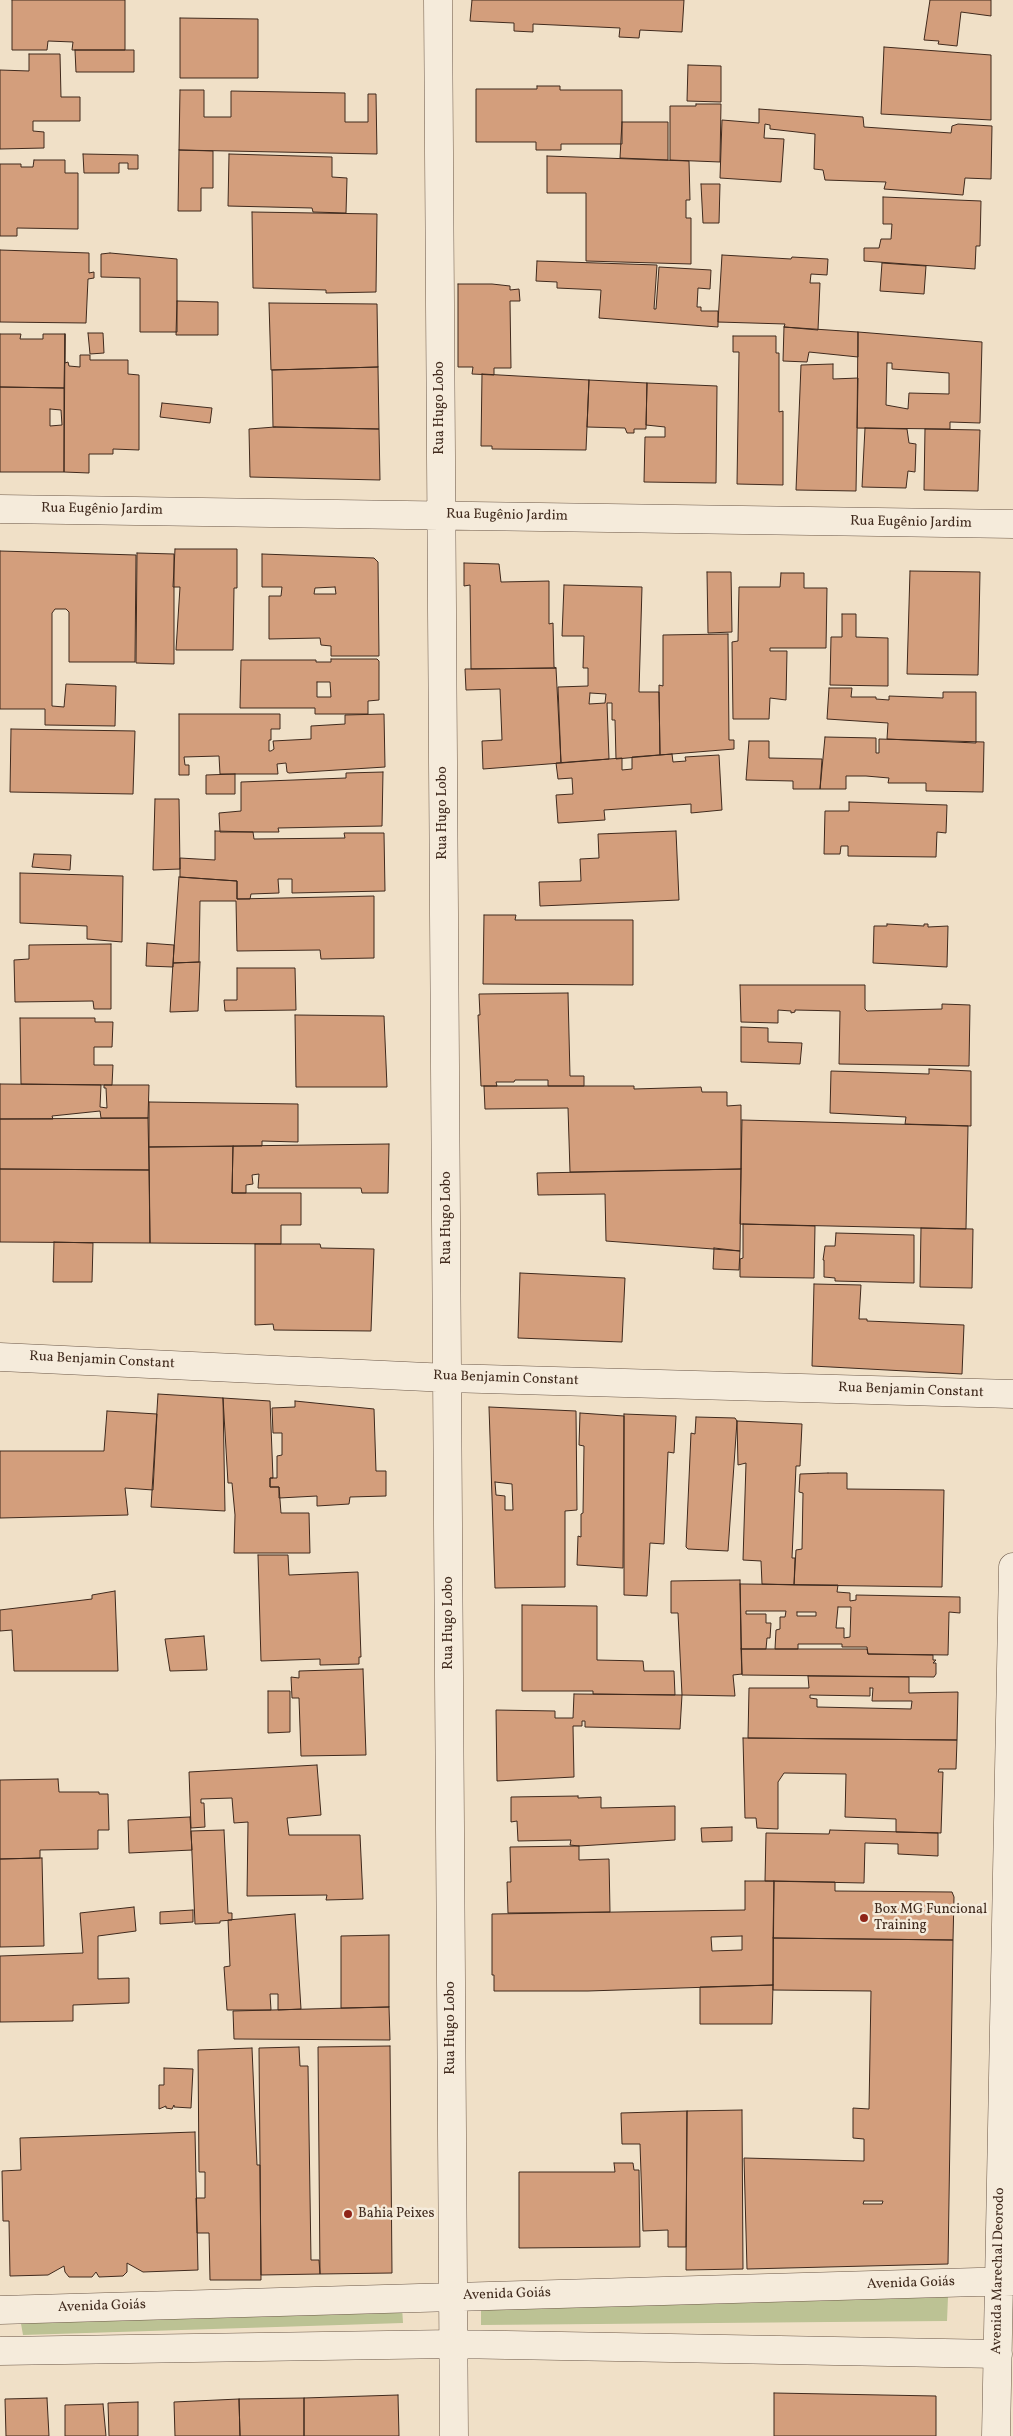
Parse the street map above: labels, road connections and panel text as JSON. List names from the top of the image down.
{
  "streets": {
    "street": [
      "Rua Hugo Lobo",
      "Rua Eugênio Jardim",
      "Rua Benjamin Constant",
      "Avenida Marechal Deorodo",
      "Avenida Goiás"
    ]
  },
  "crossings": [
    ["Rua Hugo Lobo", "Rua Eugênio Jardim"],
    ["Rua Hugo Lobo", "Rua Benjamin Constant"],
    ["Rua Hugo Lobo", "Avenida Goiás"],
    ["Avenida Marechal Deorodo", "Avenida Goiás"]
  ],
  "places": ["Box MG Funcional Training", "Bahia Peixes"]
}
